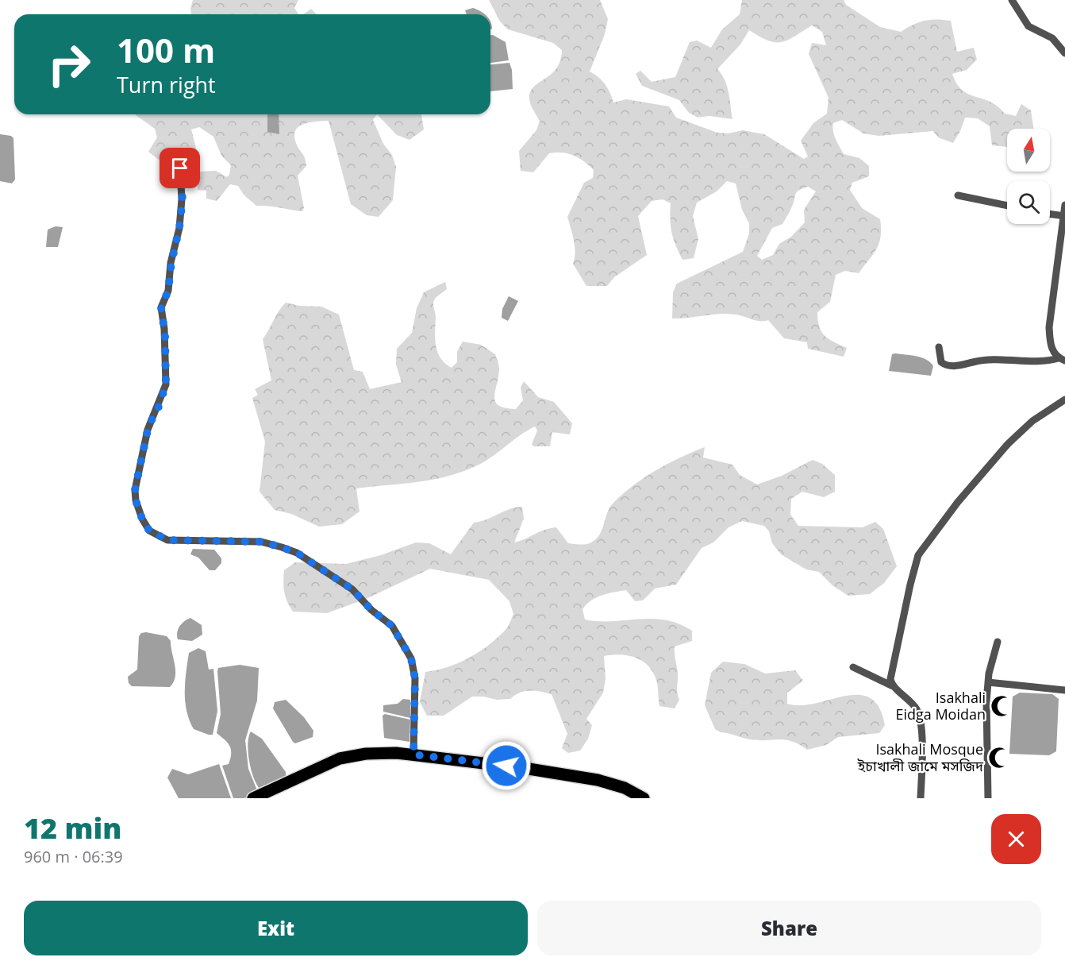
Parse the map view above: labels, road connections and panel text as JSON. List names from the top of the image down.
{
  "places": {
    "mosque": ["Isakhali Eidga Moidan", "Isakhali Mosque ইচাখালী জামে মসজিদ"]
  },
  "north": "top",
  "page": {
    "turn": ["100 m", "Turn right"],
    "heading": ["12 min", "960 m · 06:39"],
    "buttons": ["Exit", "Share"]
  }
}
